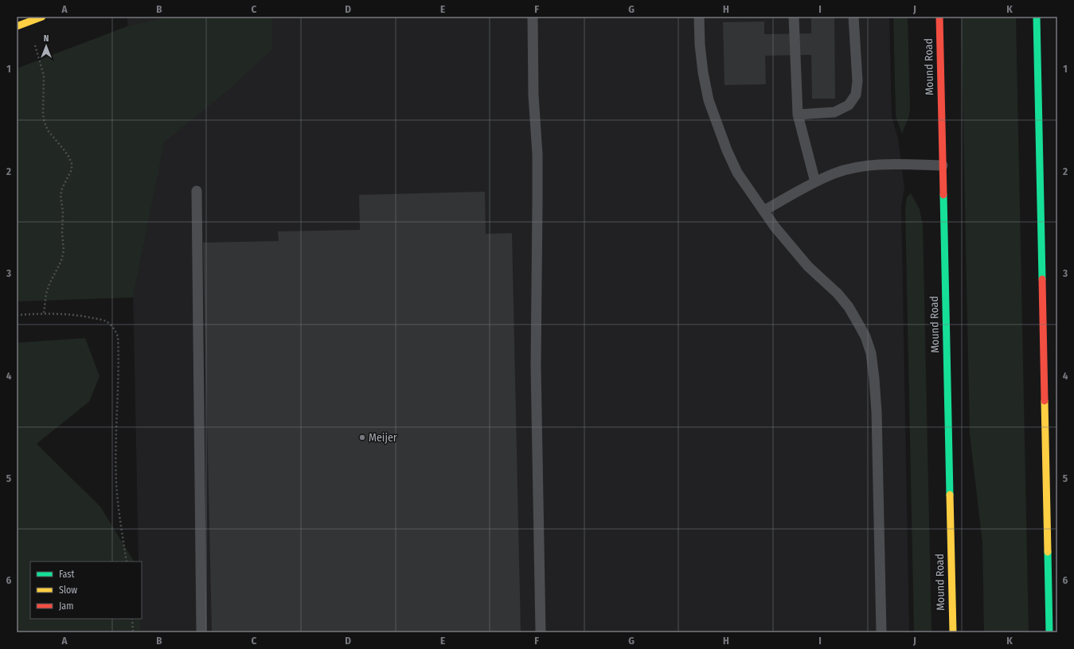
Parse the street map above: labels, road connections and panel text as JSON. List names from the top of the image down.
{
  "streets": {
    "main road": ["Mound Road"]
  },
  "places": ["Meijer"],
  "legend": ["Fast", "Slow", "Jam"],
  "north": "top",
  "grid": {
    "columns": [
      "A",
      "B",
      "C",
      "D",
      "E",
      "F",
      "G",
      "H",
      "I",
      "J",
      "K"
    ],
    "rows": [
      "1",
      "2",
      "3",
      "4",
      "5",
      "6"
    ]
  }
}
